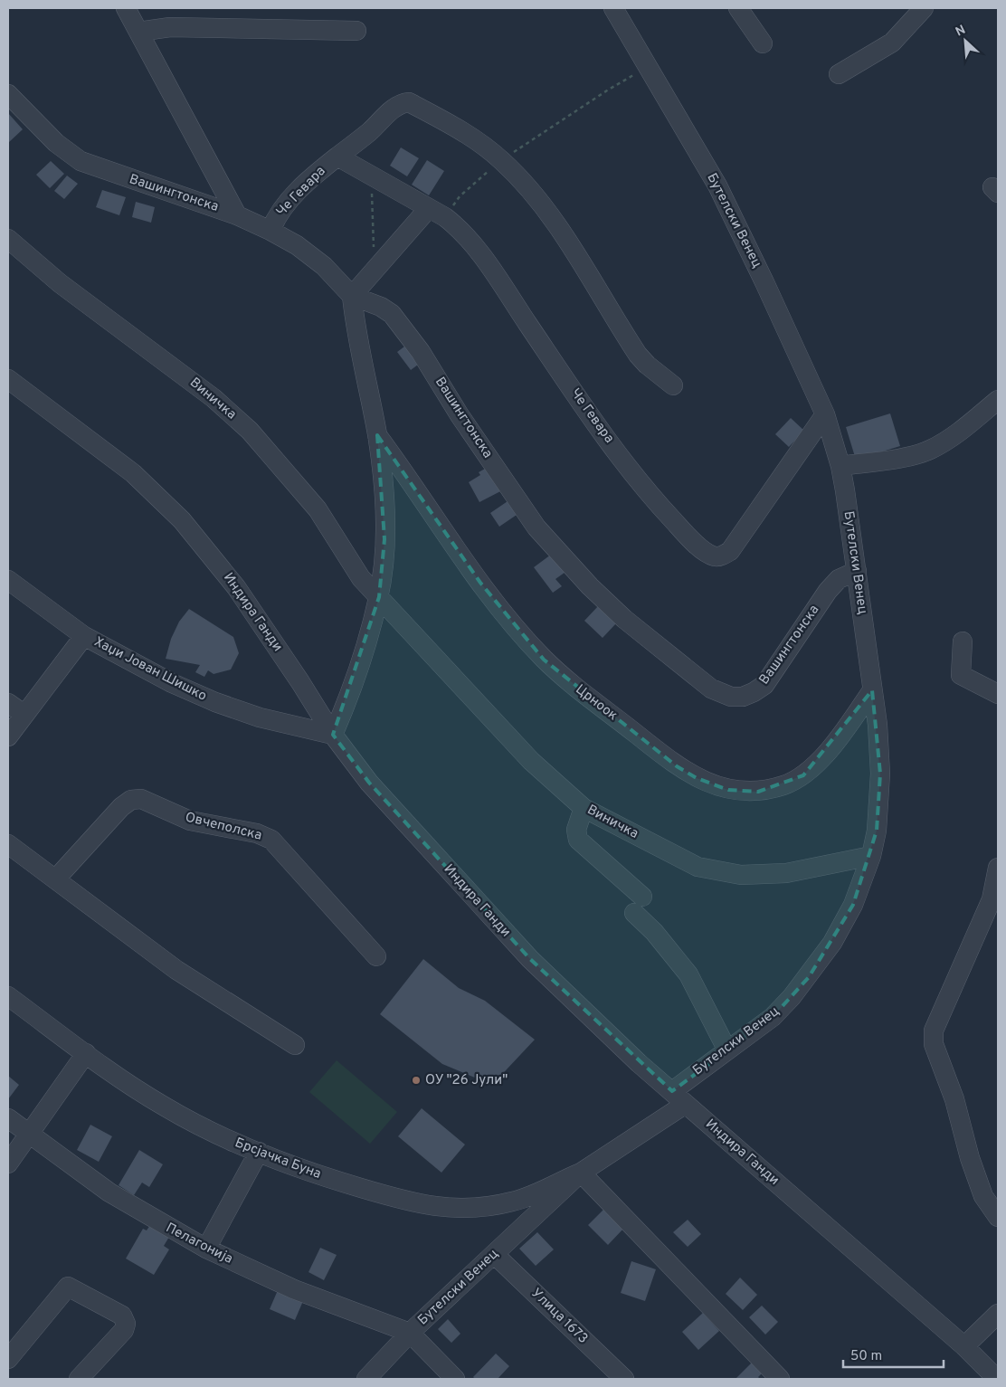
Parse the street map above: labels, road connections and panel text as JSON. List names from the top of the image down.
{
  "streets": {
    "street": [
      "Че Гевара",
      "Вашингтонска",
      "Бутелски Венец",
      "Виничка",
      "Индира Ганди",
      "Хаџи Јован Шишко",
      "Црноок",
      "Овчеполска",
      "Брсјачка Буна",
      "Пелагонија",
      "Улица 1673"
    ]
  },
  "crossings": [
    ["Че Гевара", "Вашингтонска"],
    ["Че Гевара", "Бутелски Венец"],
    ["Вашингтонска", "Бутелски Венец"],
    ["Бутелски Венец", "Виничка"],
    ["Бутелски Венец", "Индира Ганди"],
    ["Бутелски Венец", "Црноок"],
    ["Бутелски Венец", "Брсјачка Буна"],
    ["Бутелски Венец", "Пелагонија"],
    ["Бутелски Венец", "Улица 1673"],
    ["Индира Ганди", "Хаџи Јован Шишко"]
  ],
  "places": ["ОУ \"26 Јули\""],
  "scale_bar": "50 m",
  "north": "top left"
}
